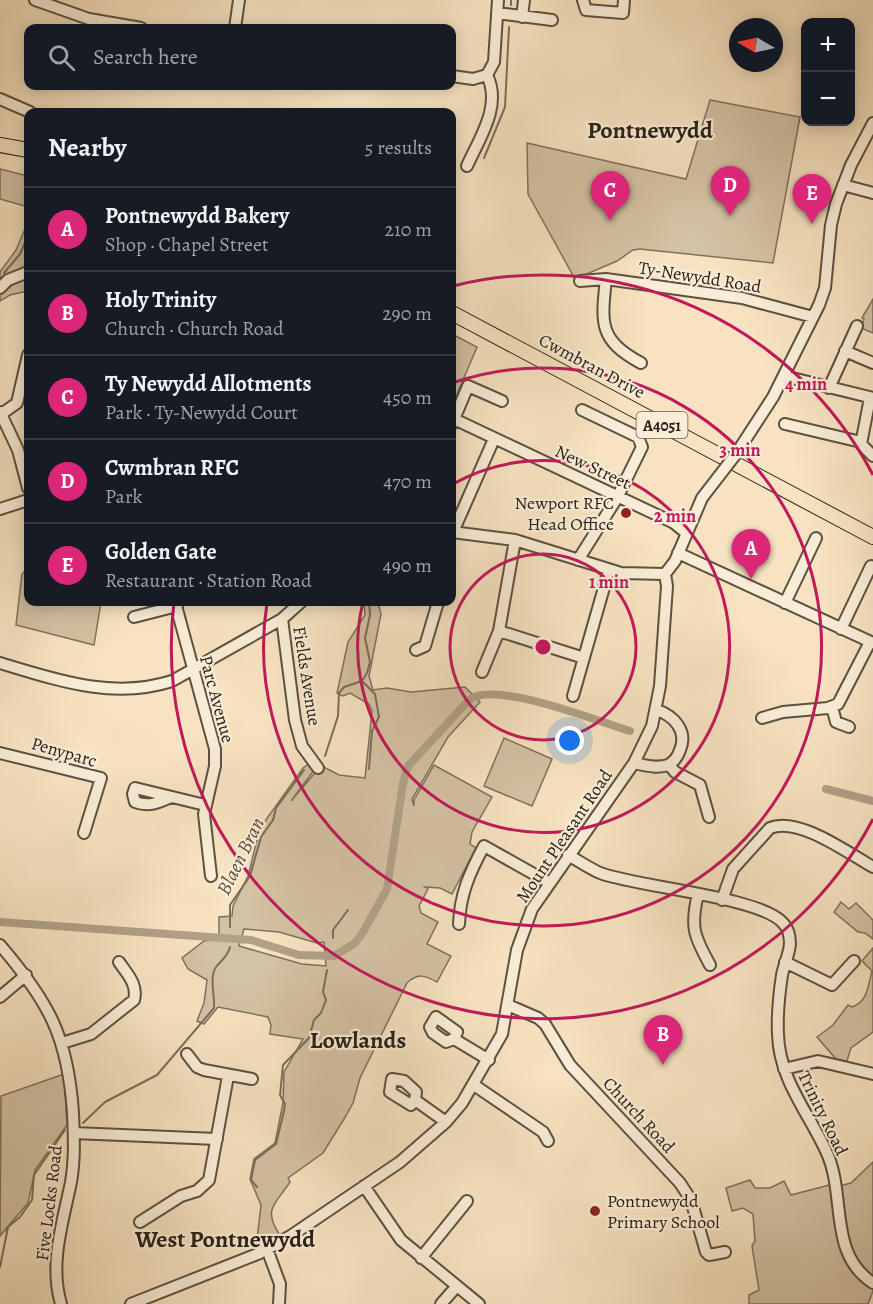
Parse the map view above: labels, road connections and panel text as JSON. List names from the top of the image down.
{
  "streets": {
    "main road": ["Cwmbran Drive", "A4051"],
    "street": [
      "Ty-Newydd Road",
      "New Street",
      "Fields Avenue",
      "Parc Avenue",
      "Penyparc",
      "Mount Pleasant Road",
      "Trinity Road",
      "Church Road",
      "Five Locks Road"
    ]
  },
  "crossings": [
    ["Mount Pleasant Road", "Trinity Road"],
    ["Mount Pleasant Road", "Church Road"]
  ],
  "districts": ["Pontnewydd", "Lowlands", "West Pontnewydd"],
  "water": ["Blaen Bran"],
  "places": ["Newport RFC Head Office", "Pontnewydd Primary School"],
  "north": "left",
  "page": {
    "map_buttons": ["+", "−"],
    "search": "Search here",
    "heading": ["Nearby", "5 results"],
    "pins": [
      "D",
      "C",
      "E",
      "A",
      "B"
    ],
    "list": [
      {
        "mark": "A",
        "name": "Pontnewydd Bakery",
        "note": "Shop · Chapel Street",
        "value": "210 m"
      },
      {
        "mark": "B",
        "name": "Holy Trinity",
        "note": "Church · Church Road",
        "value": "290 m"
      },
      {
        "mark": "C",
        "name": "Ty Newydd Allotments",
        "note": "Park · Ty-Newydd Court",
        "value": "450 m"
      },
      {
        "mark": "D",
        "name": "Cwmbran RFC",
        "note": "Park",
        "value": "470 m"
      },
      {
        "mark": "E",
        "name": "Golden Gate",
        "note": "Restaurant · Station Road",
        "value": "490 m"
      }
    ]
  },
  "rings": [
    "4 min",
    "3 min",
    "2 min",
    "1 min"
  ]
}
